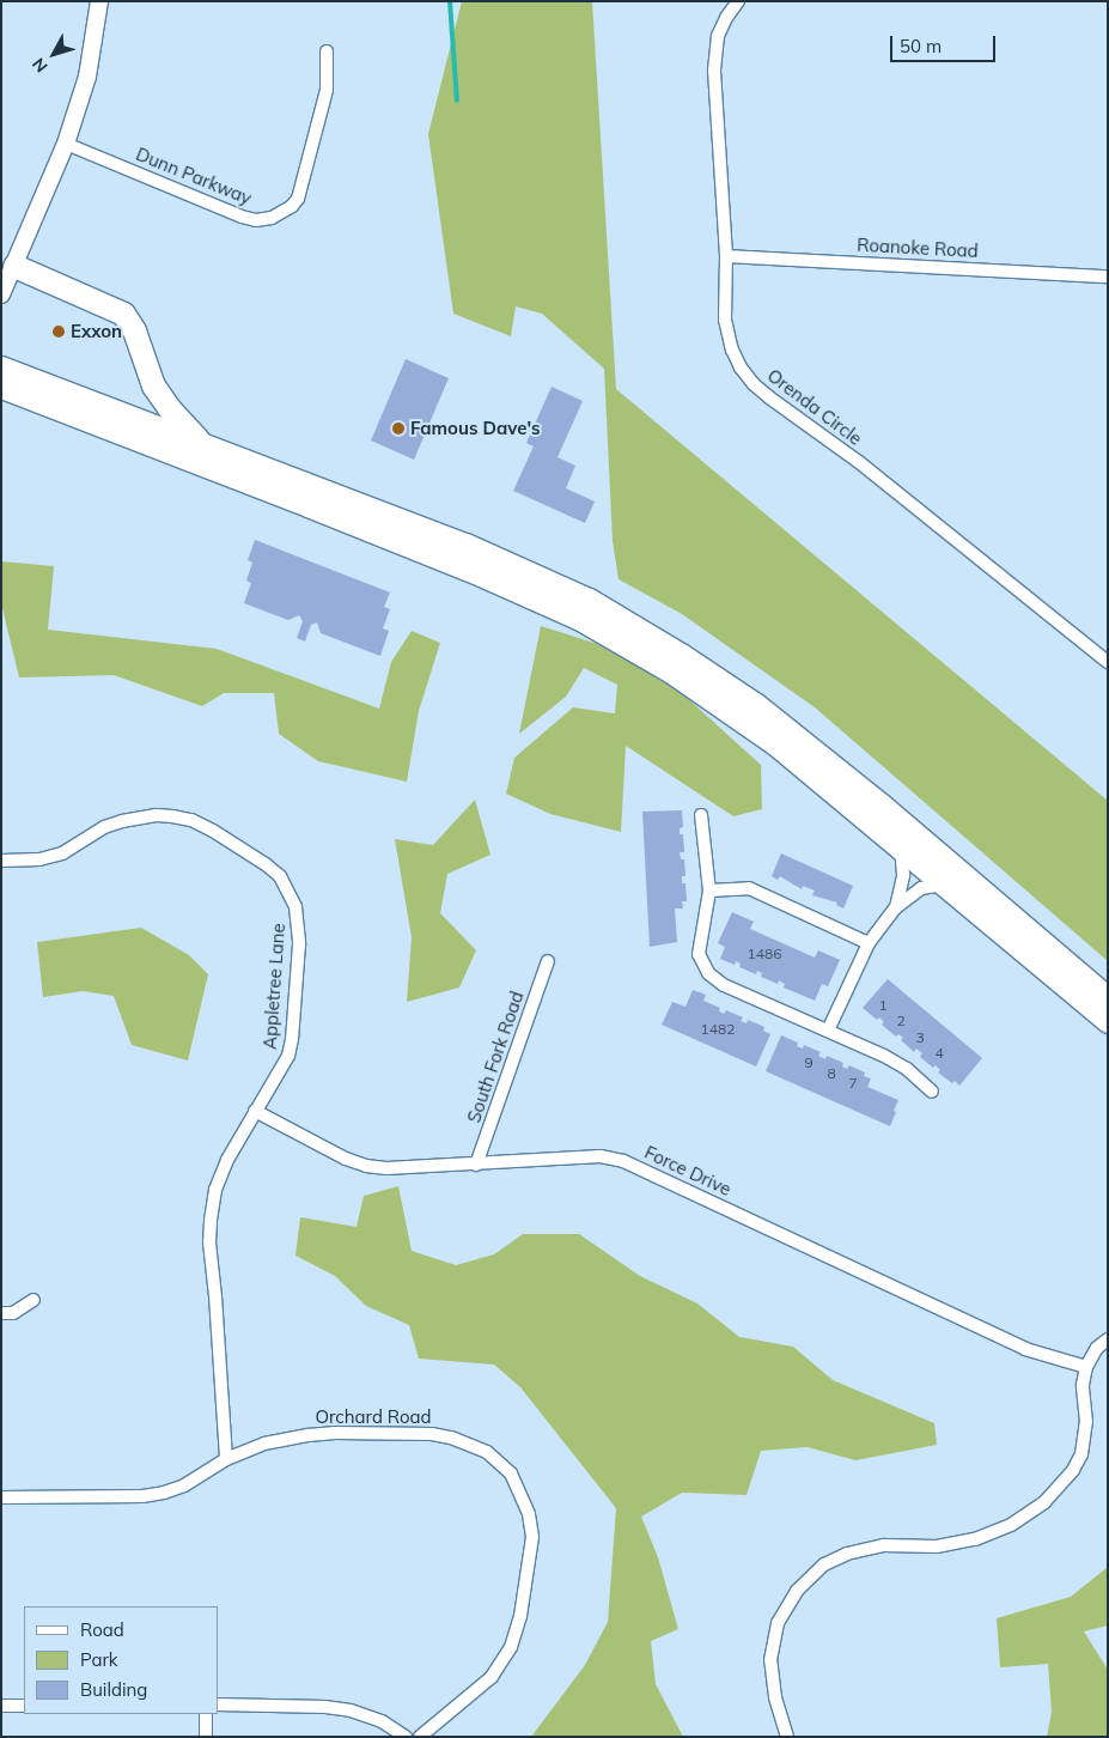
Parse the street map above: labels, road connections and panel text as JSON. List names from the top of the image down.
{
  "streets": {
    "street": [
      "Dunn Parkway",
      "Roanoke Road",
      "Orenda Circle",
      "Appletree Lane",
      "South Fork Road",
      "Force Drive",
      "Orchard Road"
    ]
  },
  "crossings": [
    ["Roanoke Road", "Orenda Circle"],
    ["Appletree Lane", "Force Drive"],
    ["Appletree Lane", "Orchard Road"],
    ["South Fork Road", "Force Drive"]
  ],
  "places": ["Exxon", "Famous Dave's"],
  "house_numbers": [
    "1486",
    "1",
    "2",
    "1482",
    "3",
    "4",
    "9",
    "8",
    "7"
  ],
  "legend": ["Road", "Park", "Building"],
  "scale_bar": "50 m",
  "north": "bottom left"
}
